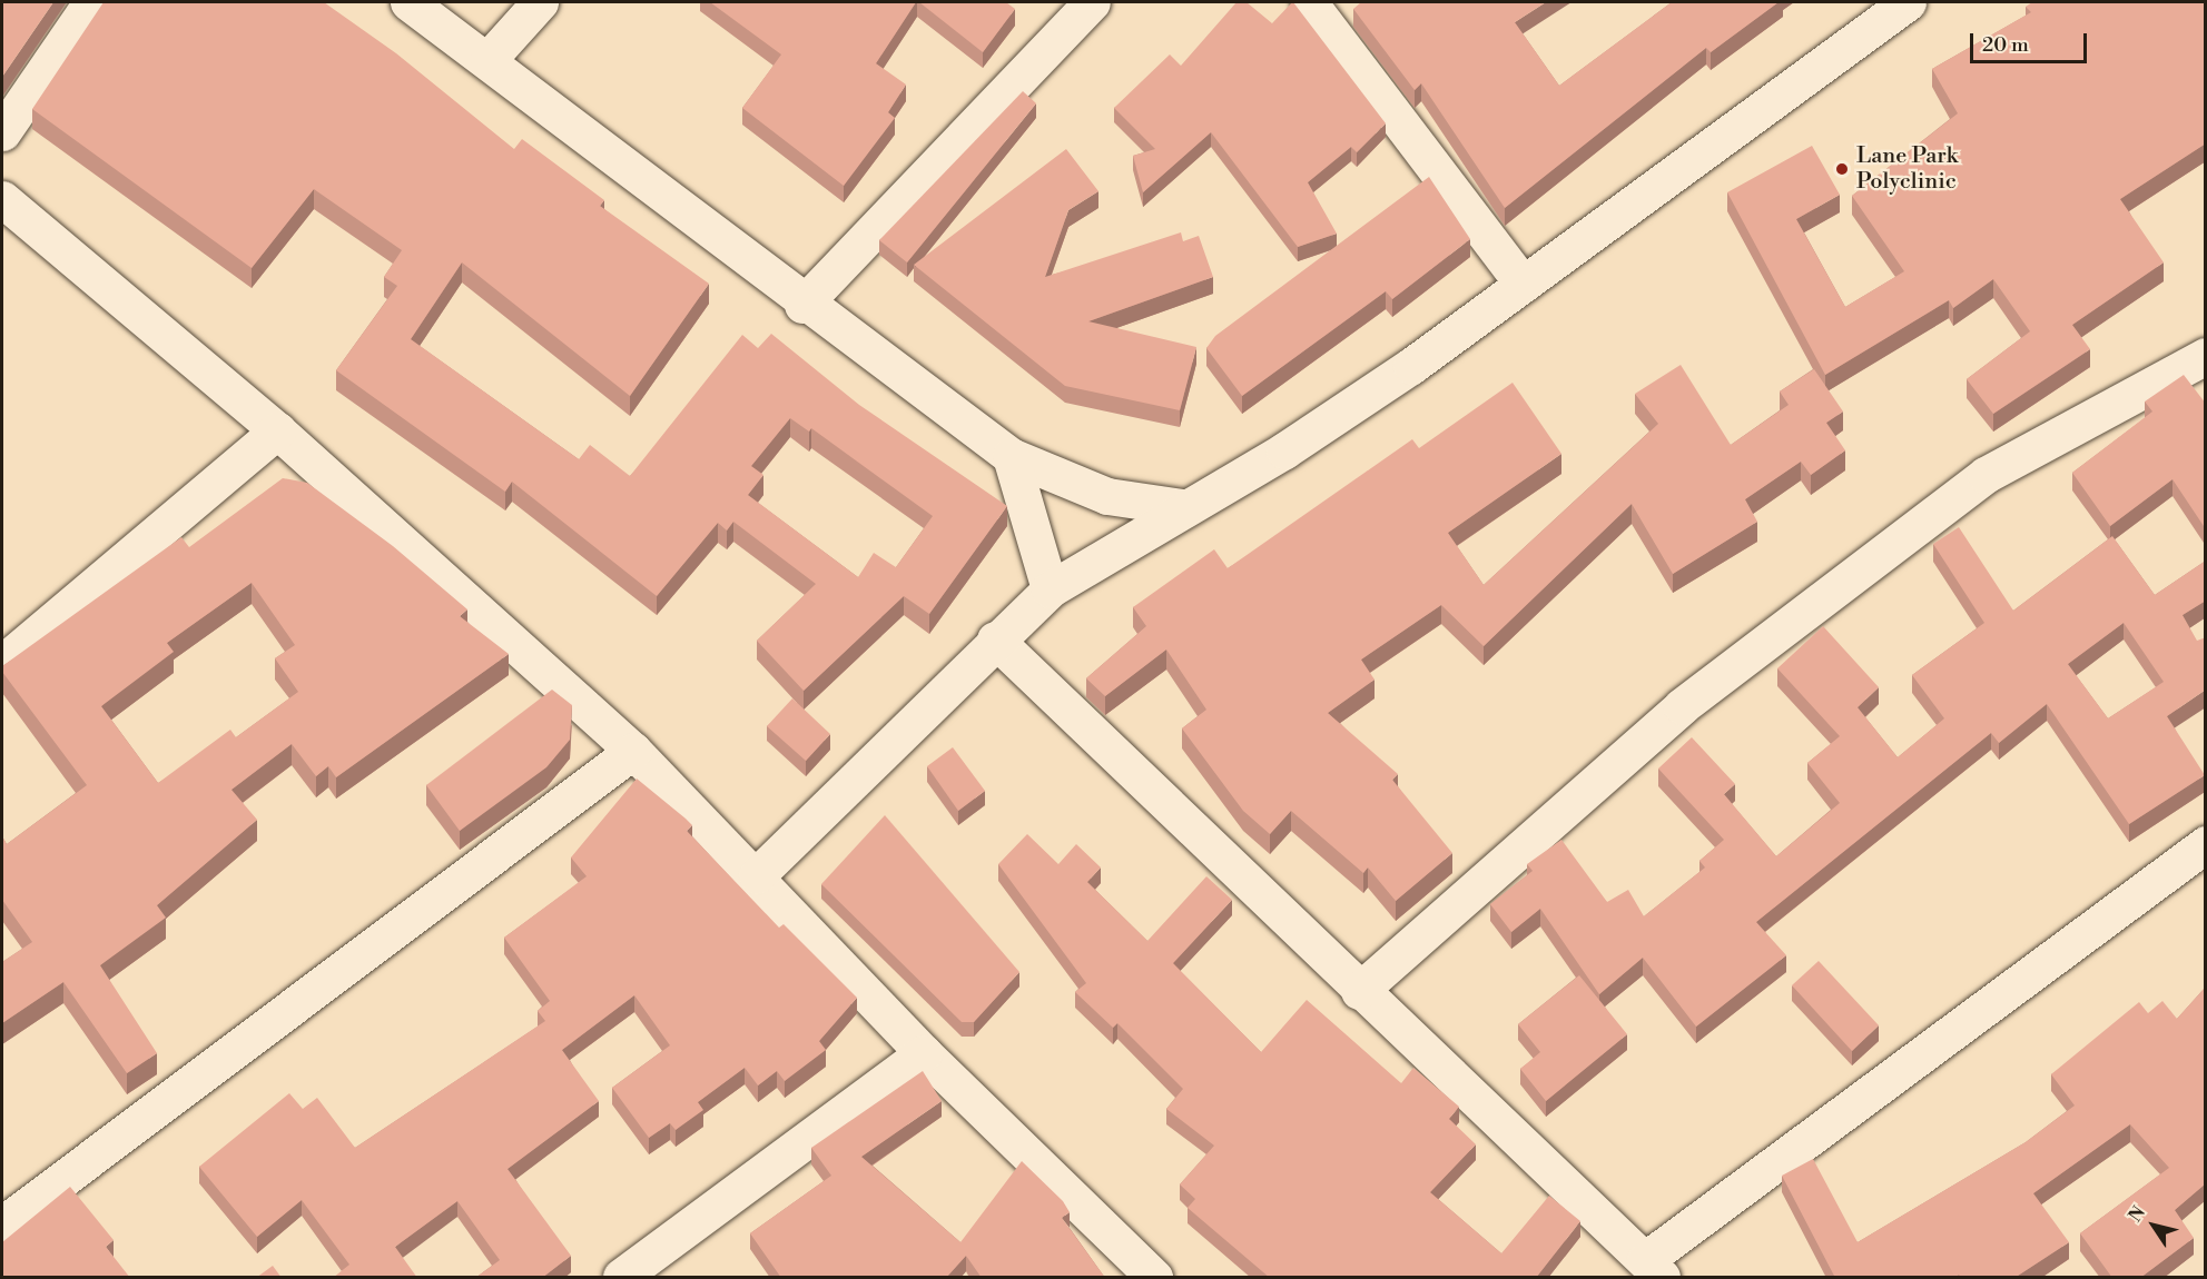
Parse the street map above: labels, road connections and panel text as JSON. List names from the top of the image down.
{
  "places": ["Lane Park Polyclinic"],
  "scale_bar": "20 m",
  "north": "top left"
}
